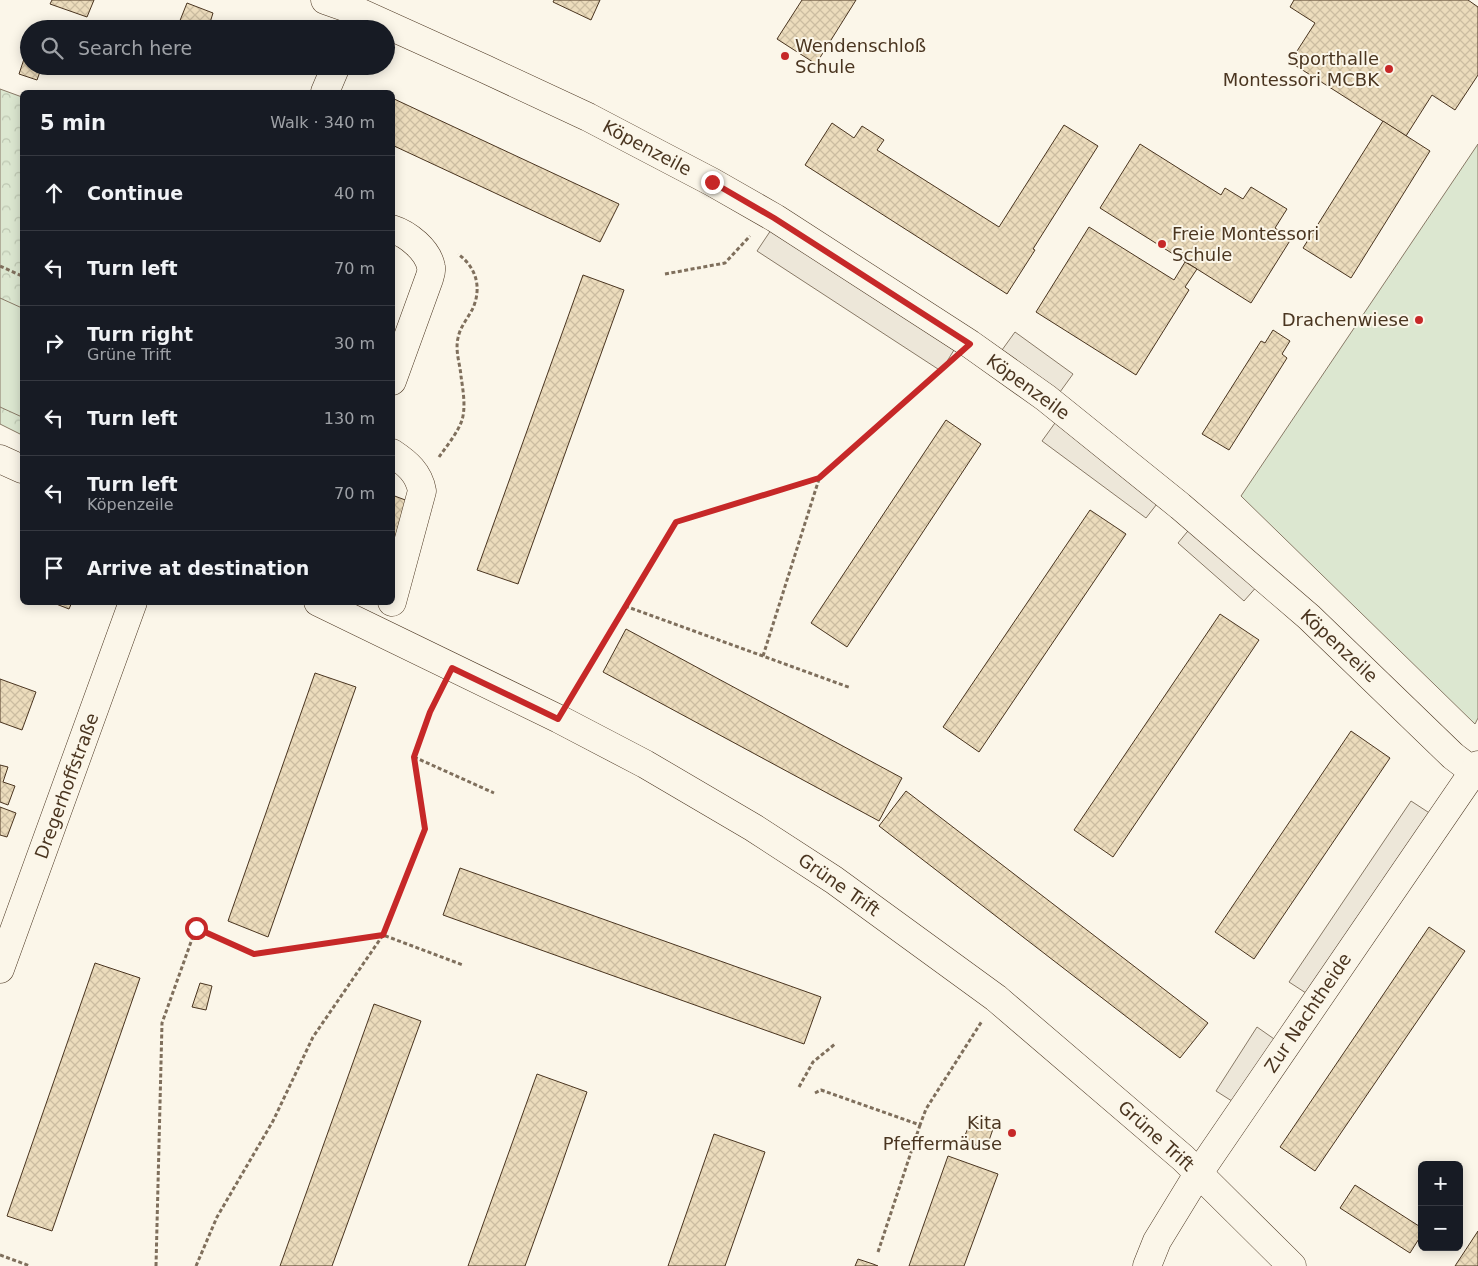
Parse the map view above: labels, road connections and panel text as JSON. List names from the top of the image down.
{
  "streets": {
    "street": [
      "Köpenzeile",
      "Dregerhoffstraße",
      "Grüne Trift",
      "Zur Nachtheide"
    ]
  },
  "crossings": [
    ["Köpenzeile", "Zur Nachtheide"],
    ["Grüne Trift", "Zur Nachtheide"]
  ],
  "places": [
    "Wendenschloß Schule",
    "Sporthalle Montessori MCBK",
    "Freie Montessori Schule",
    "Drachenwiese",
    "Kita Pfeffermäuse"
  ],
  "page": {
    "search": "Search here",
    "heading": ["5 min", "Walk · 340 m"],
    "list": [
      ["Continue", "40 m"],
      ["Turn left", "70 m"],
      ["Turn right", "Grüne Trift", "30 m"],
      ["Turn left", "130 m"],
      ["Turn left", "Köpenzeile", "70 m"],
      "Arrive at destination"
    ],
    "map_buttons": ["+", "−"]
  }
}
